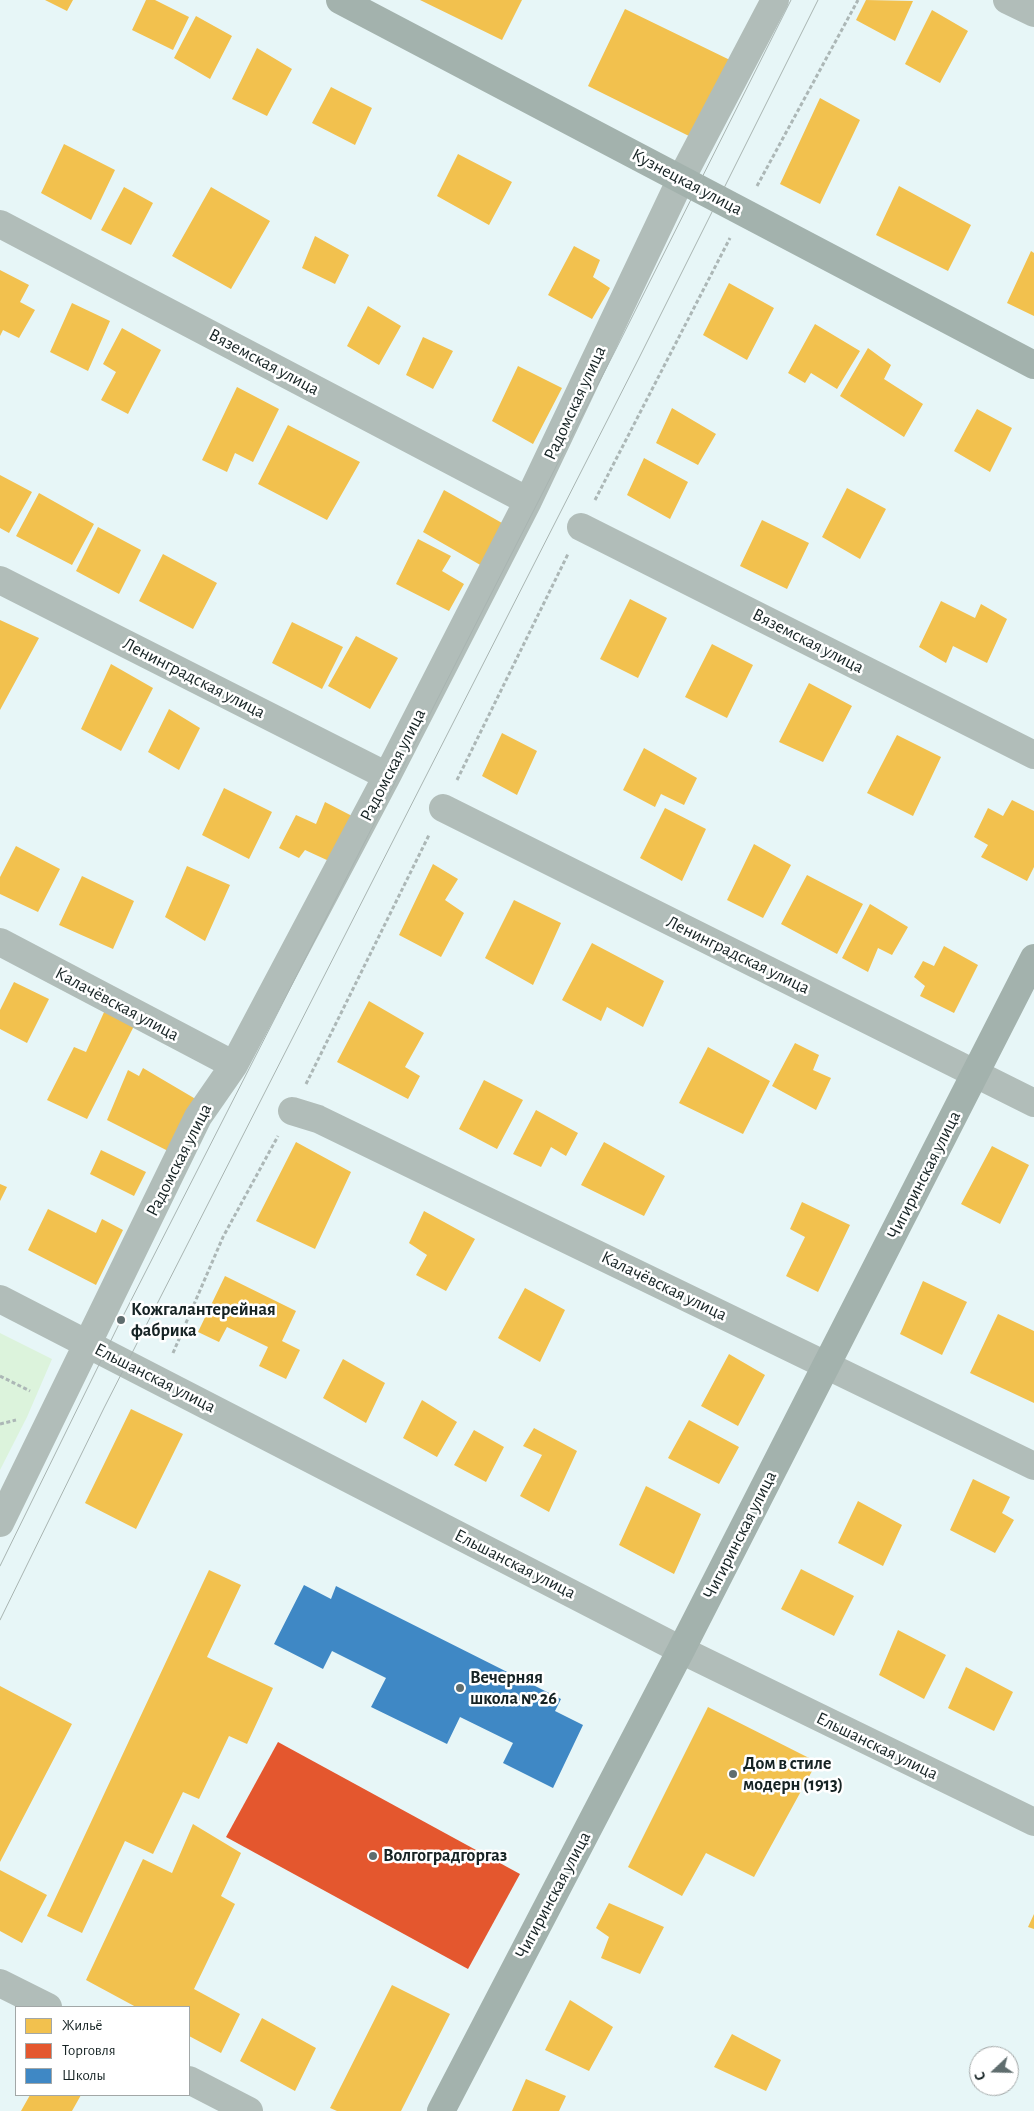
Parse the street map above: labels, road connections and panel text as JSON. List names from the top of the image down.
{
  "streets": {
    "street": [
      "Кузнецкая улица",
      "Вяземская улица",
      "Радомская улица",
      "Ленинградская улица",
      "Калачёвская улица",
      "Чигиринская улица",
      "Ельшанская улица"
    ]
  },
  "crossings": [
    ["Кузнецкая улица", "Радомская улица"],
    ["Вяземская улица", "Радомская улица"],
    ["Радомская улица", "Ленинградская улица"],
    ["Радомская улица", "Калачёвская улица"],
    ["Радомская улица", "Ельшанская улица"],
    ["Ленинградская улица", "Чигиринская улица"],
    ["Калачёвская улица", "Чигиринская улица"],
    ["Чигиринская улица", "Ельшанская улица"]
  ],
  "places": [
    "Кожгалантерейная фабрика",
    "Вечерняя школа № 26",
    "Дом в стиле модерн (1913)",
    "Волгоградгоргаз"
  ],
  "legend": ["Жильё", "Торговля", "Школы"],
  "north": "left"
}
